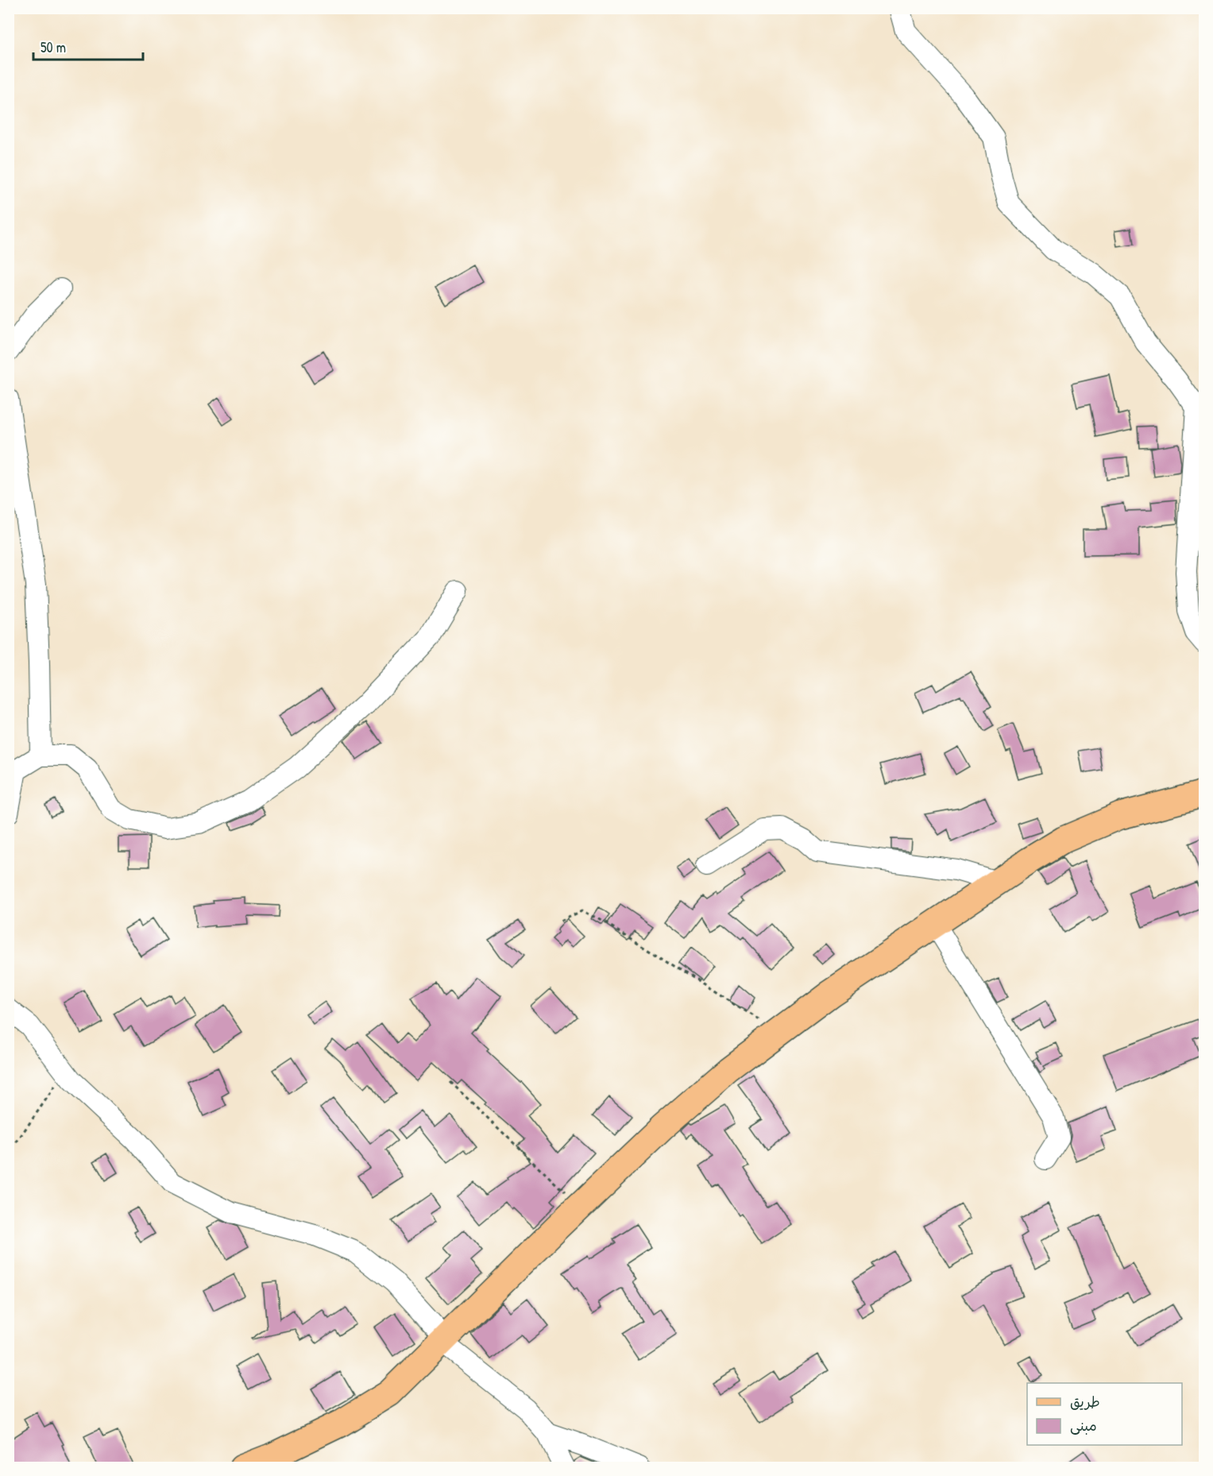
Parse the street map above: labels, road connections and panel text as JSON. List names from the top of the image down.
{
  "legend": ["طريق", "مبنى"],
  "scale_bar": "50 m"
}
